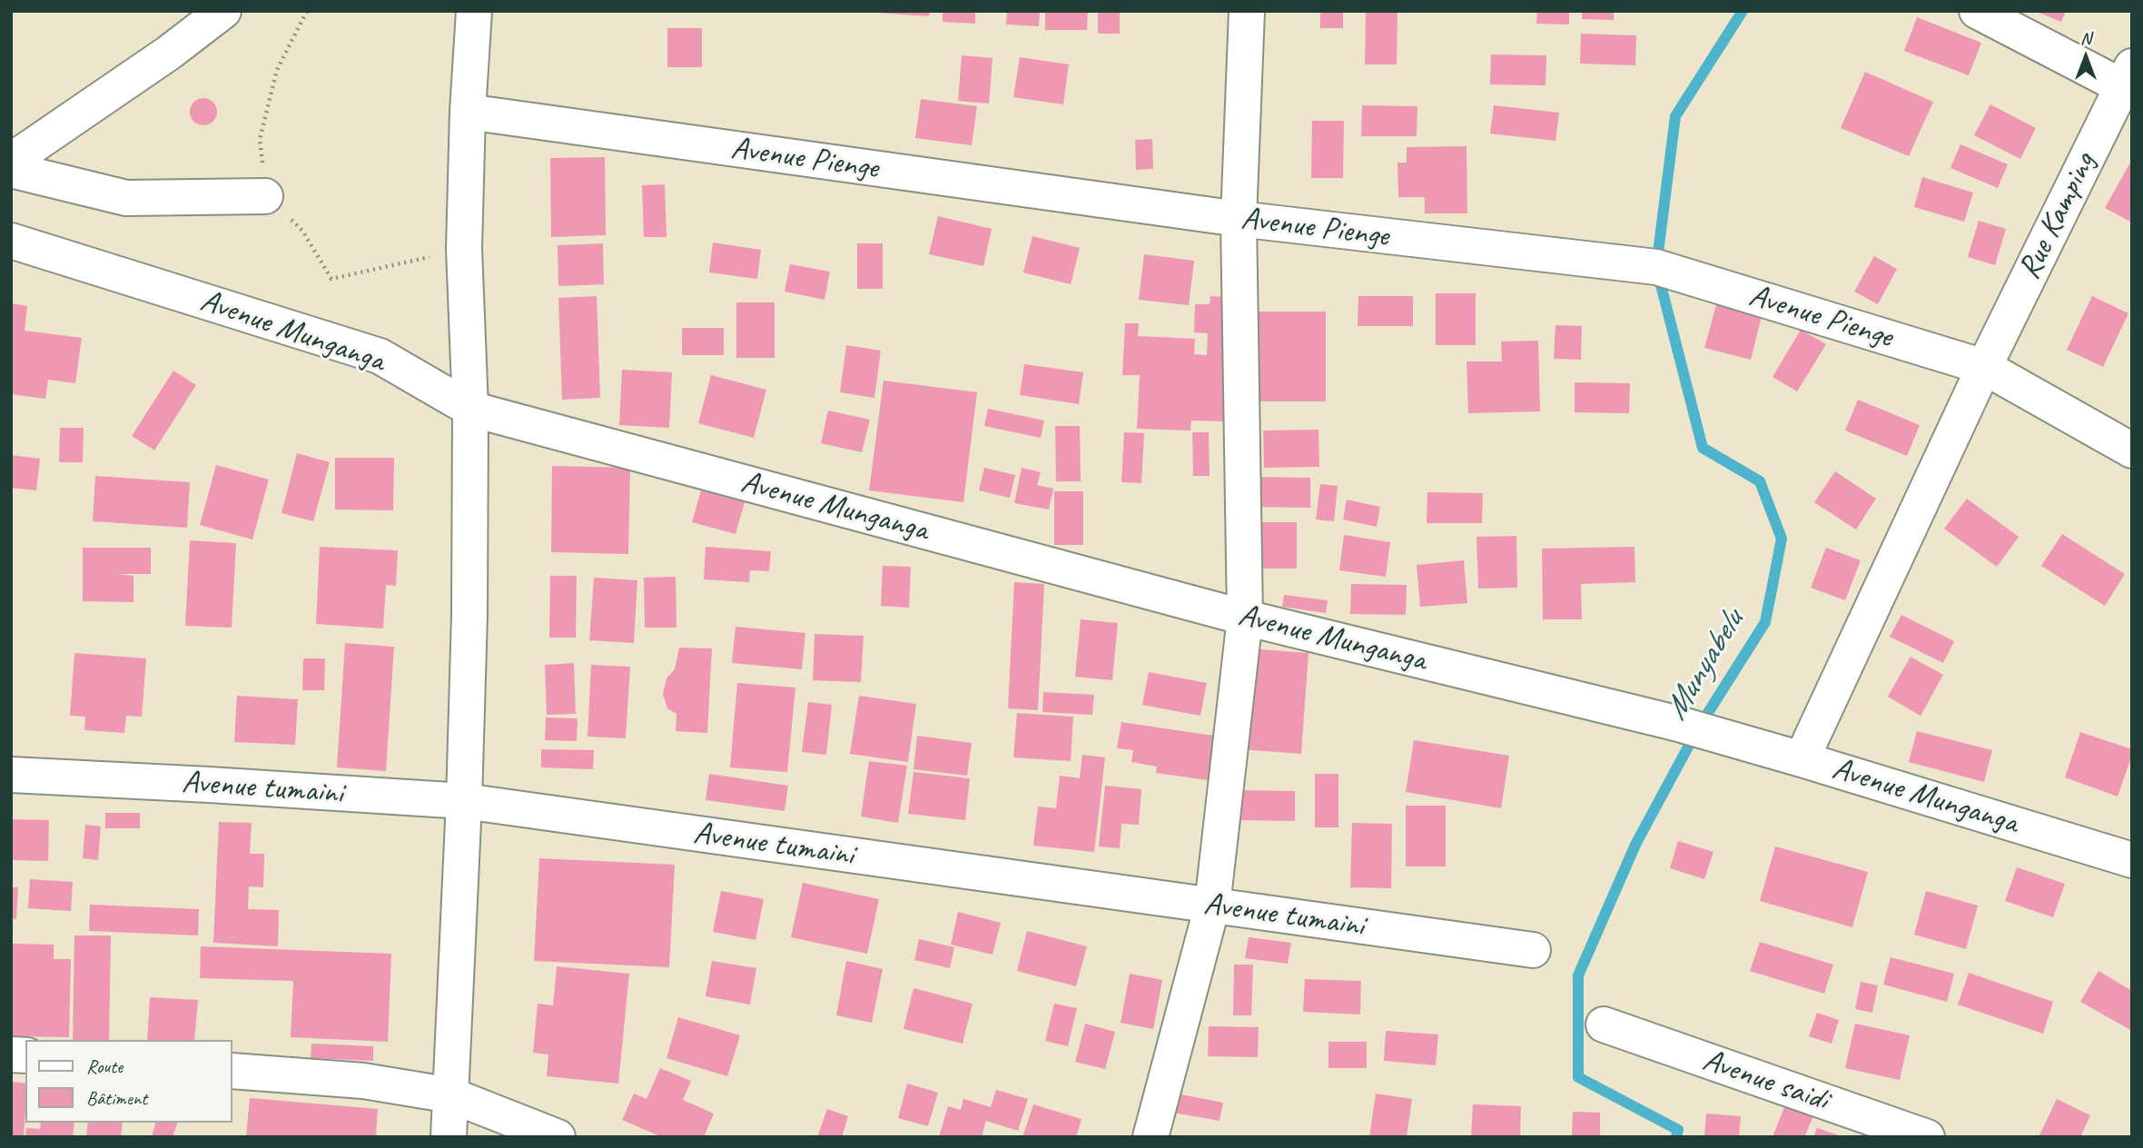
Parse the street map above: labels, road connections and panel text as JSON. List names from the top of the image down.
{
  "streets": {
    "main road": [
      "Avenue Pienge",
      "Rue Kamping",
      "Avenue Munganga",
      "Avenue tumaini",
      "Avenue saidi"
    ]
  },
  "crossings": [
    ["Avenue Pienge", "Rue Kamping"],
    ["Rue Kamping", "Avenue Munganga"]
  ],
  "water": ["Munyabelu"],
  "legend": ["Route", "Bâtiment"],
  "north": "top"
}
